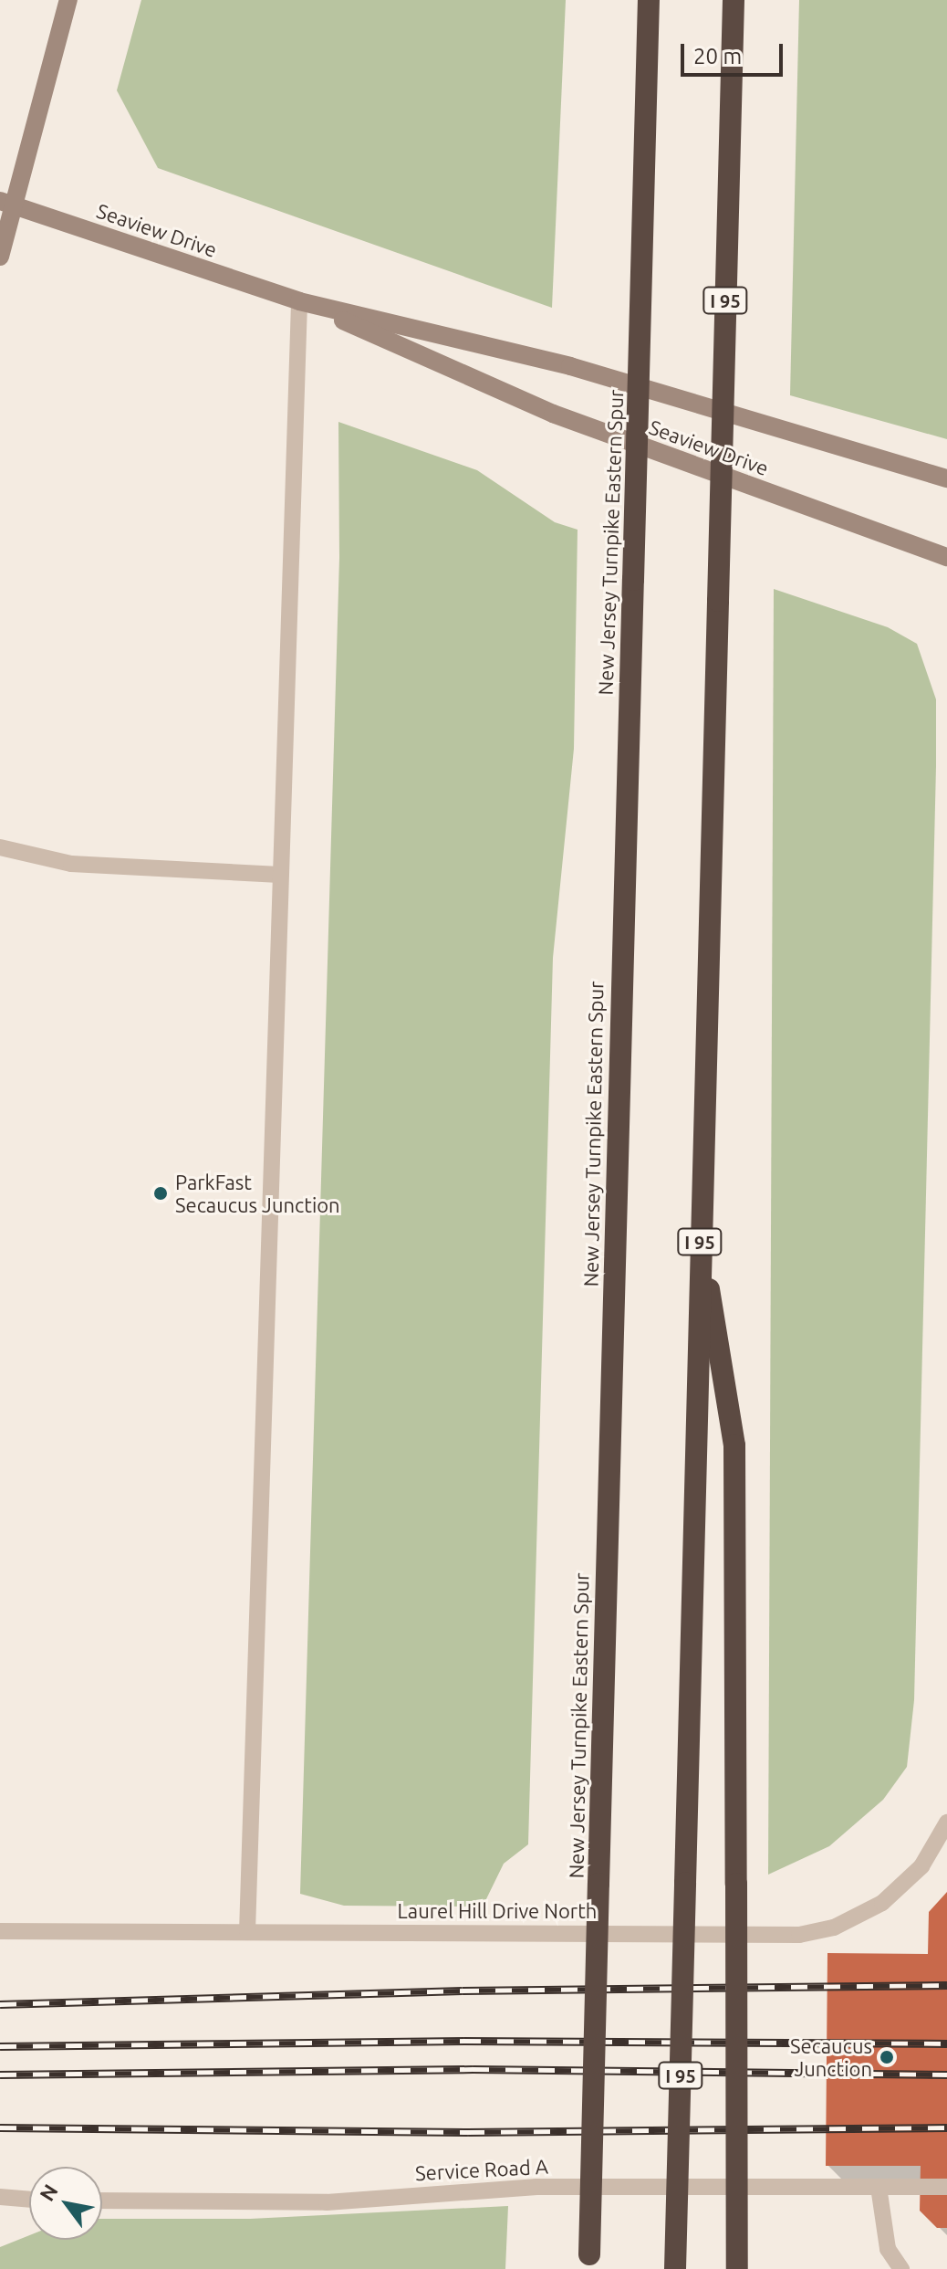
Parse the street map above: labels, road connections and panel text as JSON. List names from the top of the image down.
{
  "streets": {
    "highway": ["I 95", "New Jersey Turnpike Eastern Spur"],
    "main road": ["Seaview Drive"],
    "lane": ["Laurel Hill Drive North", "Service Road A"]
  },
  "places": ["ParkFast Secaucus Junction", "Secaucus Junction"],
  "scale_bar": "20 m",
  "north": "top left"
}
